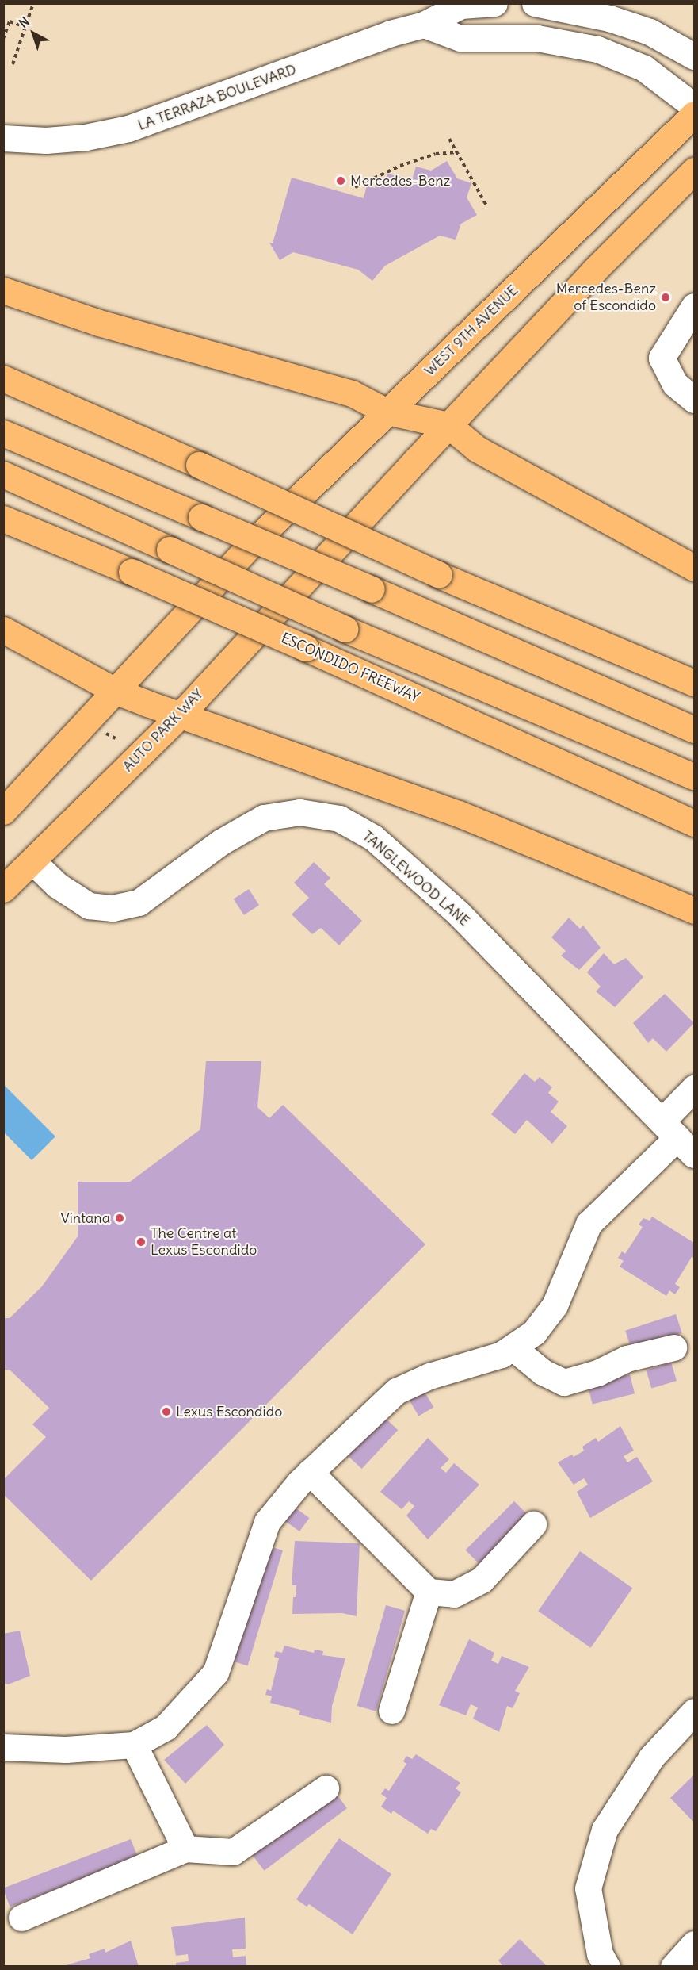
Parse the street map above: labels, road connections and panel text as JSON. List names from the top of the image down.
{
  "streets": {
    "main road": ["WEST 9TH AVENUE", "ESCONDIDO FREEWAY", "AUTO PARK WAY"],
    "street": ["LA TERRAZA BOULEVARD", "TANGLEWOOD LANE"]
  },
  "crossings": [
    ["AUTO PARK WAY", "TANGLEWOOD LANE"]
  ],
  "places": [
    "Mercedes-Benz",
    "Mercedes-Benz of Escondido",
    "Vintana",
    "The Centre at Lexus Escondido",
    "Lexus Escondido"
  ],
  "north": "top left"
}
